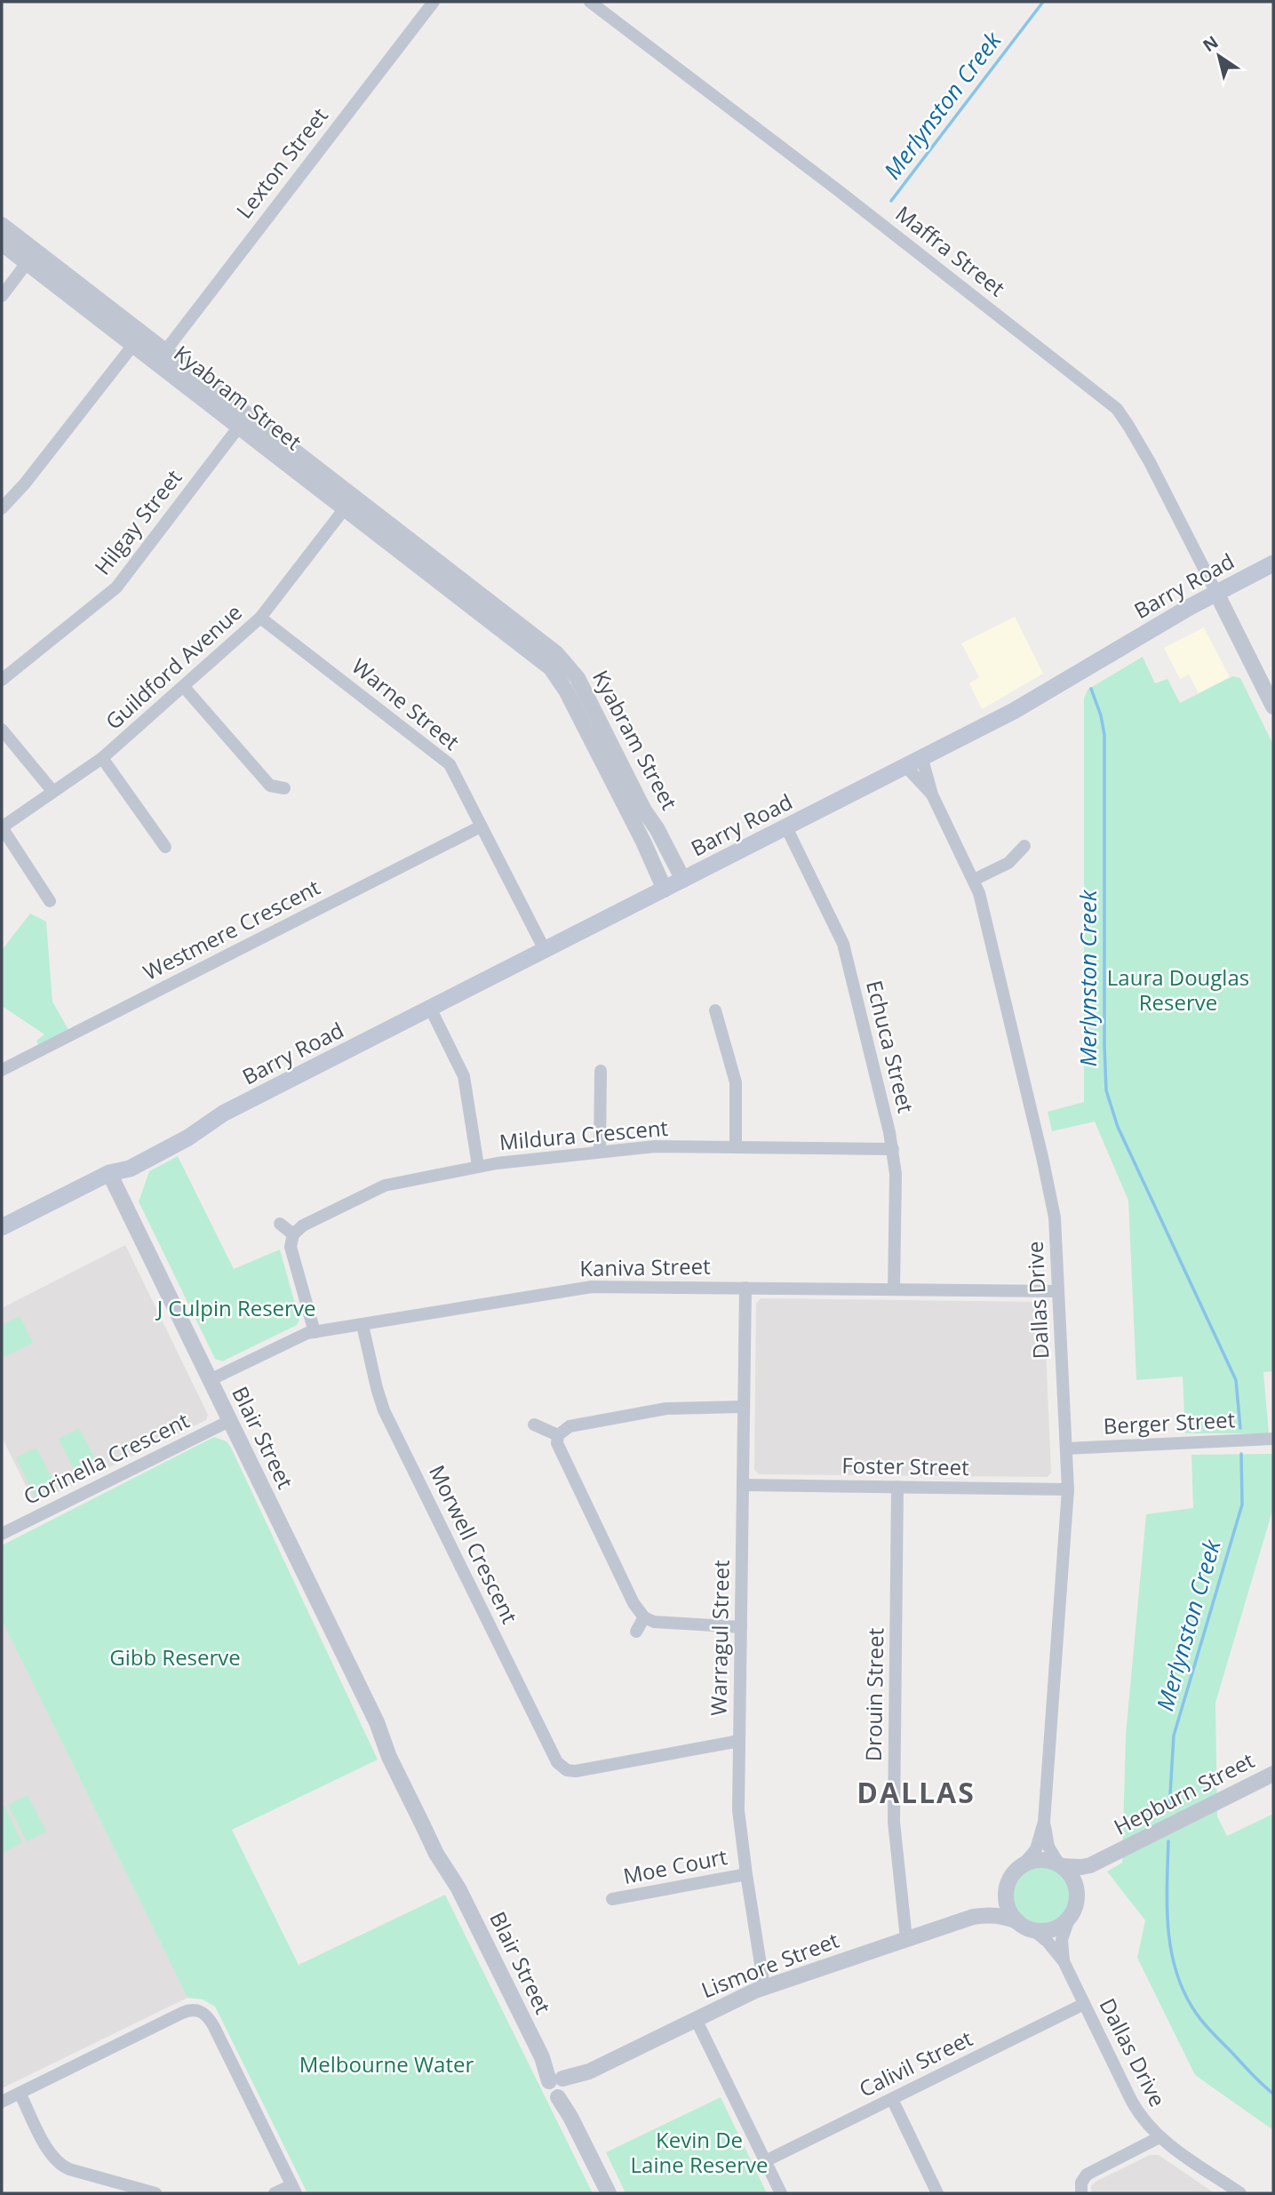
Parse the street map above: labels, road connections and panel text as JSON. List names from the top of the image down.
{
  "streets": {
    "main road": ["Barry Road"],
    "street": [
      "Lexton Street",
      "Maffra Street",
      "Kyabram Street",
      "Hilgay Street",
      "Guildford Avenue",
      "Warne Street",
      "Westmere Crescent",
      "Echuca Street",
      "Mildura Crescent",
      "Kaniva Street",
      "Dallas Drive",
      "Berger Street",
      "Blair Street",
      "Corinella Crescent",
      "Foster Street",
      "Morwell Crescent",
      "Warragul Street",
      "Drouin Street",
      "Hepburn Street",
      "Moe Court",
      "Lismore Street",
      "Calivil Street"
    ]
  },
  "crossings": [
    ["Lexton Street", "Kyabram Street"],
    ["Maffra Street", "Barry Road"],
    ["Kyabram Street", "Hilgay Street"],
    ["Kyabram Street", "Barry Road"],
    ["Kyabram Street", "Guildford Avenue"],
    ["Barry Road", "Warne Street"],
    ["Barry Road", "Echuca Street"],
    ["Barry Road", "Dallas Drive"],
    ["Barry Road", "Blair Street"],
    ["Guildford Avenue", "Warne Street"],
    ["Warne Street", "Westmere Crescent"],
    ["Echuca Street", "Mildura Crescent"],
    ["Echuca Street", "Kaniva Street"],
    ["Kaniva Street", "Dallas Drive"],
    ["Kaniva Street", "Blair Street"],
    ["Kaniva Street", "Morwell Crescent"],
    ["Kaniva Street", "Warragul Street"],
    ["Dallas Drive", "Berger Street"],
    ["Dallas Drive", "Foster Street"],
    ["Dallas Drive", "Hepburn Street"],
    ["Dallas Drive", "Lismore Street"],
    ["Dallas Drive", "Calivil Street"],
    ["Blair Street", "Corinella Crescent"],
    ["Blair Street", "Lismore Street"],
    ["Foster Street", "Warragul Street"],
    ["Foster Street", "Drouin Street"],
    ["Morwell Crescent", "Warragul Street"],
    ["Warragul Street", "Moe Court"],
    ["Warragul Street", "Lismore Street"],
    ["Drouin Street", "Lismore Street"],
    ["Hepburn Street", "Lismore Street"]
  ],
  "districts": ["DALLAS"],
  "water": ["Merlynston Creek"],
  "parks": [
    "Laura Douglas Reserve",
    "J Culpin Reserve",
    "Gibb Reserve",
    "Melbourne Water",
    "Kevin De Laine Reserve"
  ],
  "north": "top left"
}
